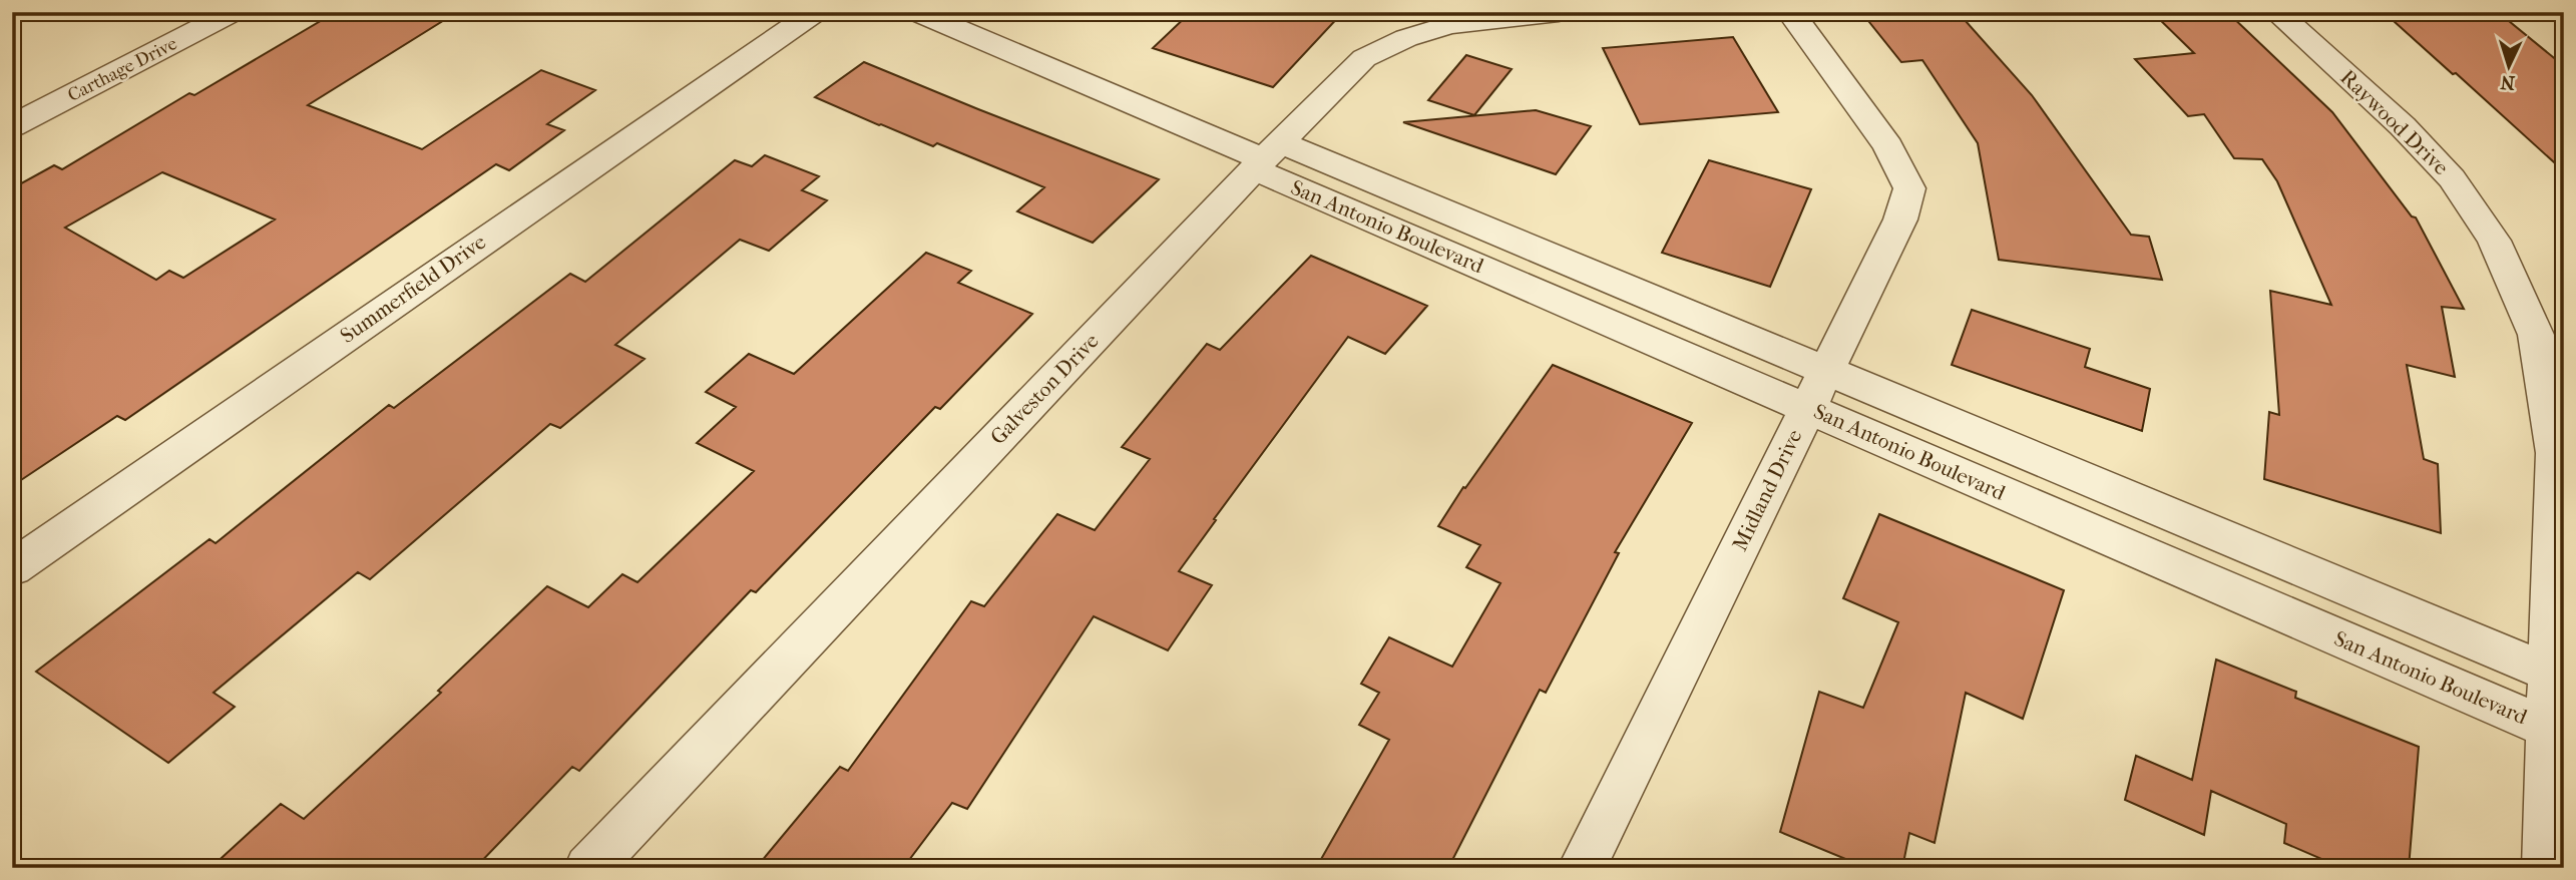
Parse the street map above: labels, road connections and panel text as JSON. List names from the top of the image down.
{
  "streets": {
    "street": [
      "Carthage Drive",
      "Raywood Drive",
      "San Antonio Boulevard",
      "Summerfield Drive",
      "Galveston Drive",
      "Midland Drive"
    ]
  },
  "crossings": [
    ["Raywood Drive", "San Antonio Boulevard"],
    ["San Antonio Boulevard", "Galveston Drive"],
    ["San Antonio Boulevard", "Midland Drive"]
  ],
  "north": "bottom"
}
